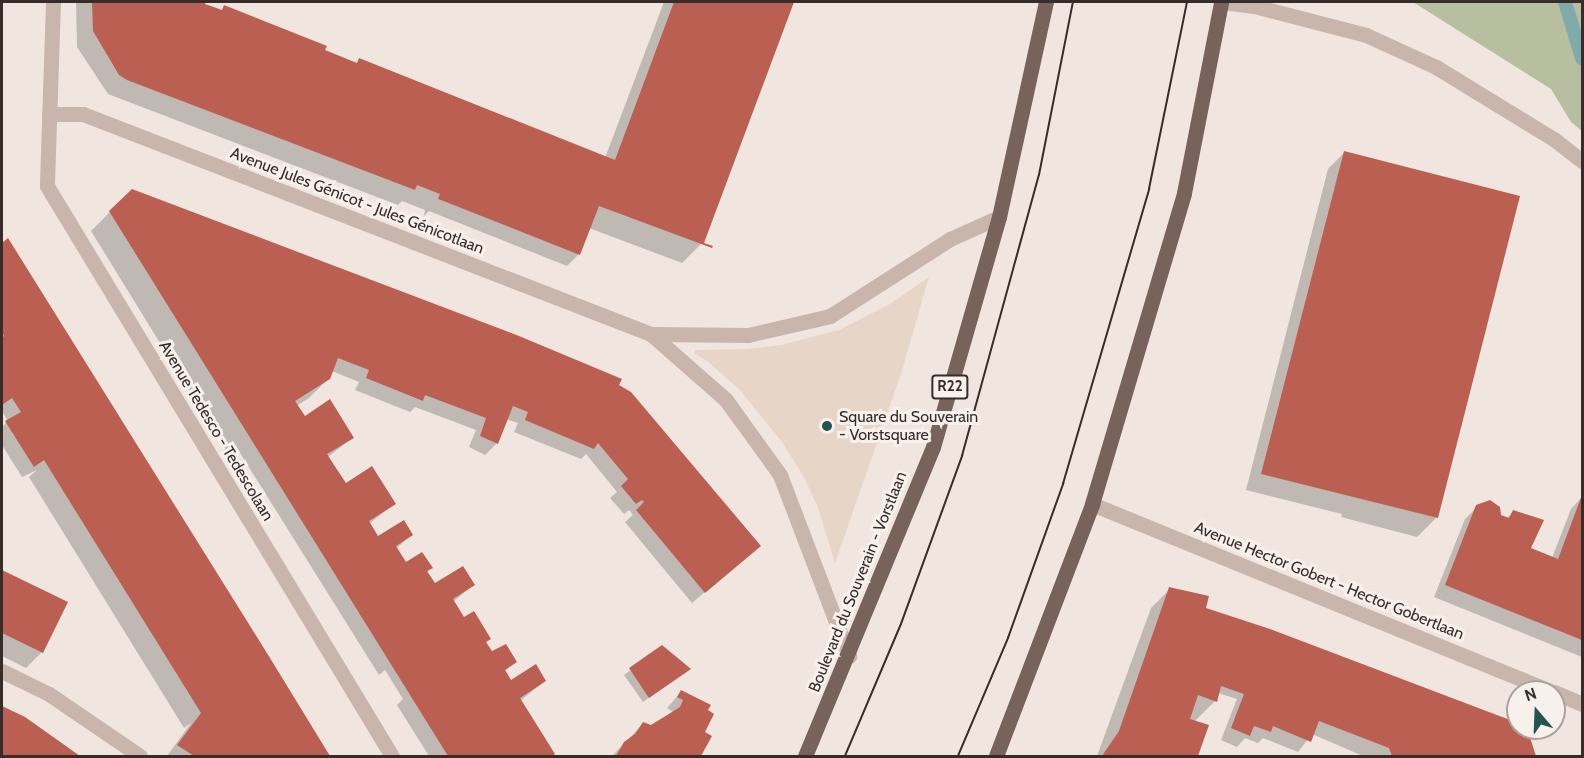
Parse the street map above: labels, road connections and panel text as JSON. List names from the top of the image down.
{
  "streets": {
    "main road": ["R22", "Boulevard du Souverain - Vorstlaan"],
    "street": ["Avenue Jules Génicot - Jules Génicotlaan", "Avenue Tedesco - Tedescolaan", "Avenue Hector Gobert - Hector Gobertlaan"]
  },
  "crossings": [
    ["Avenue Jules Génicot - Jules Génicotlaan", "Avenue Tedesco - Tedescolaan"],
    ["Avenue Jules Génicot - Jules Génicotlaan", "Boulevard du Souverain - Vorstlaan"]
  ],
  "places": ["Square du Souverain - Vorstsquare"],
  "north": "top"
}
